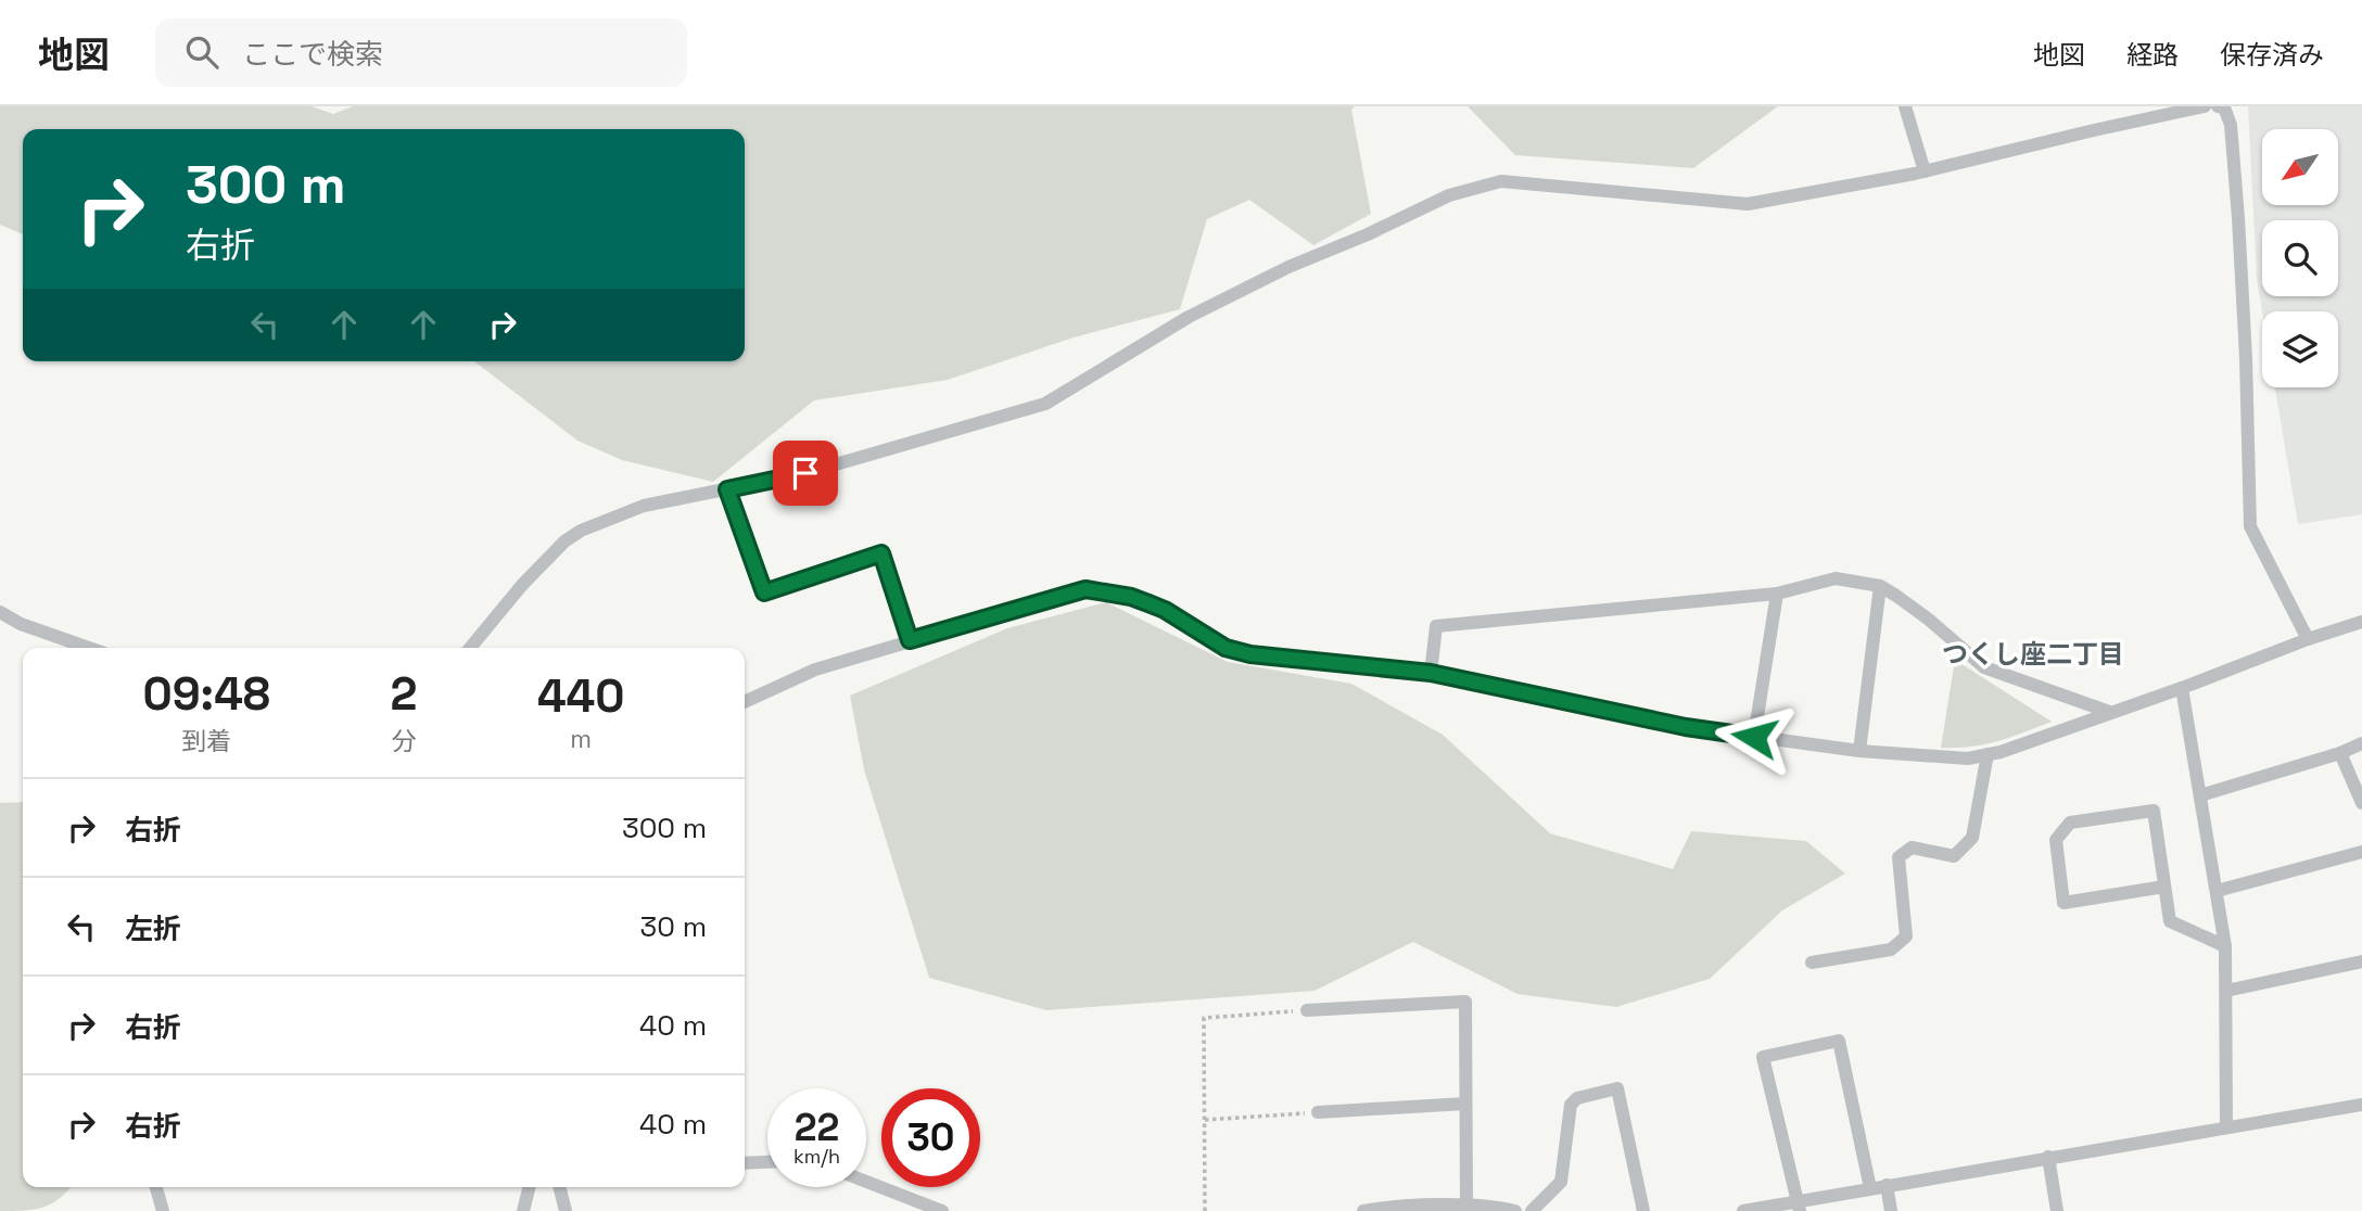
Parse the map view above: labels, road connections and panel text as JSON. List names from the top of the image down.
{
  "districts": ["つくし座二丁目"],
  "north": "bottom left",
  "page": {
    "header": "地図",
    "search": "ここで検索",
    "nav": ["地図", "経路", "保存済み"],
    "turn": ["300 m", "右折"],
    "eta": [
      "09:48",
      "到着",
      "2",
      "分",
      "440",
      "m"
    ],
    "list": [
      {
        "name": "右折",
        "value": "300 m"
      },
      {
        "name": "左折",
        "value": "30 m"
      },
      {
        "name": "右折",
        "value": "40 m"
      },
      {
        "name": "右折",
        "value": "40 m"
      }
    ],
    "speed": "22 km/h",
    "limit": "30"
  }
}
